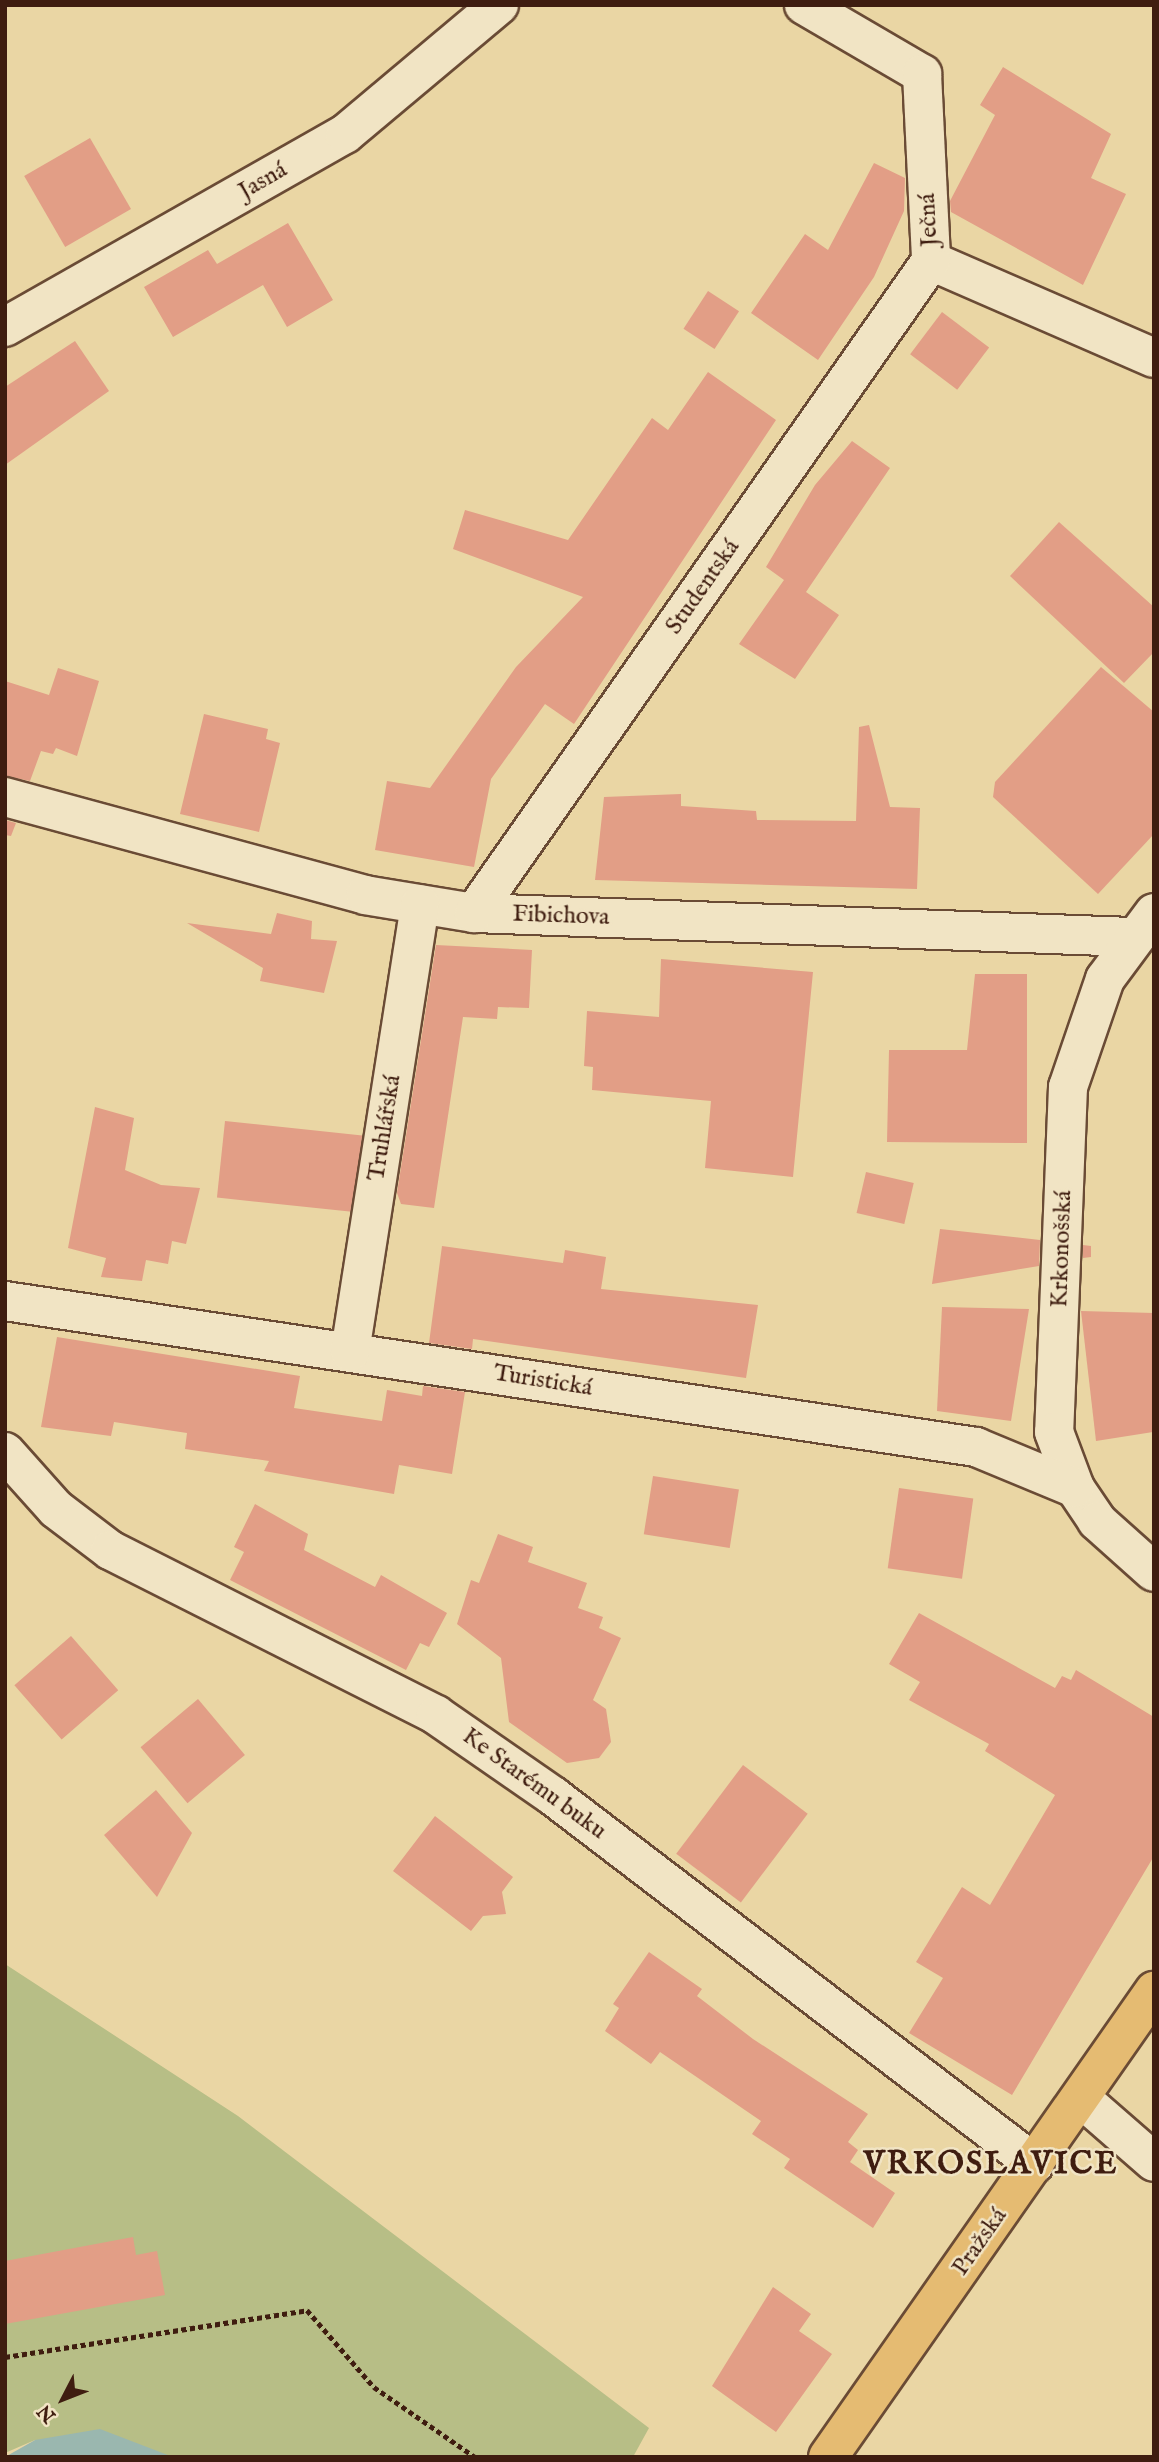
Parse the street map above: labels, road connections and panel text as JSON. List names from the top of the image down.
{
  "streets": {
    "main road": ["Pražská"],
    "street": [
      "Jasná",
      "Ječná",
      "Studentská",
      "Fibichova",
      "Truhlářská",
      "Krkonošská",
      "Turistická",
      "Ke Starému buku"
    ]
  },
  "crossings": [
    ["Ječná", "Studentská"],
    ["Studentská", "Fibichova"],
    ["Fibichova", "Truhlářská"],
    ["Fibichova", "Krkonošská"],
    ["Truhlářská", "Turistická"],
    ["Krkonošská", "Turistická"],
    ["Ke Starému buku", "Pražská"]
  ],
  "districts": ["VRKOSLAVICE"],
  "north": "bottom left"
}
